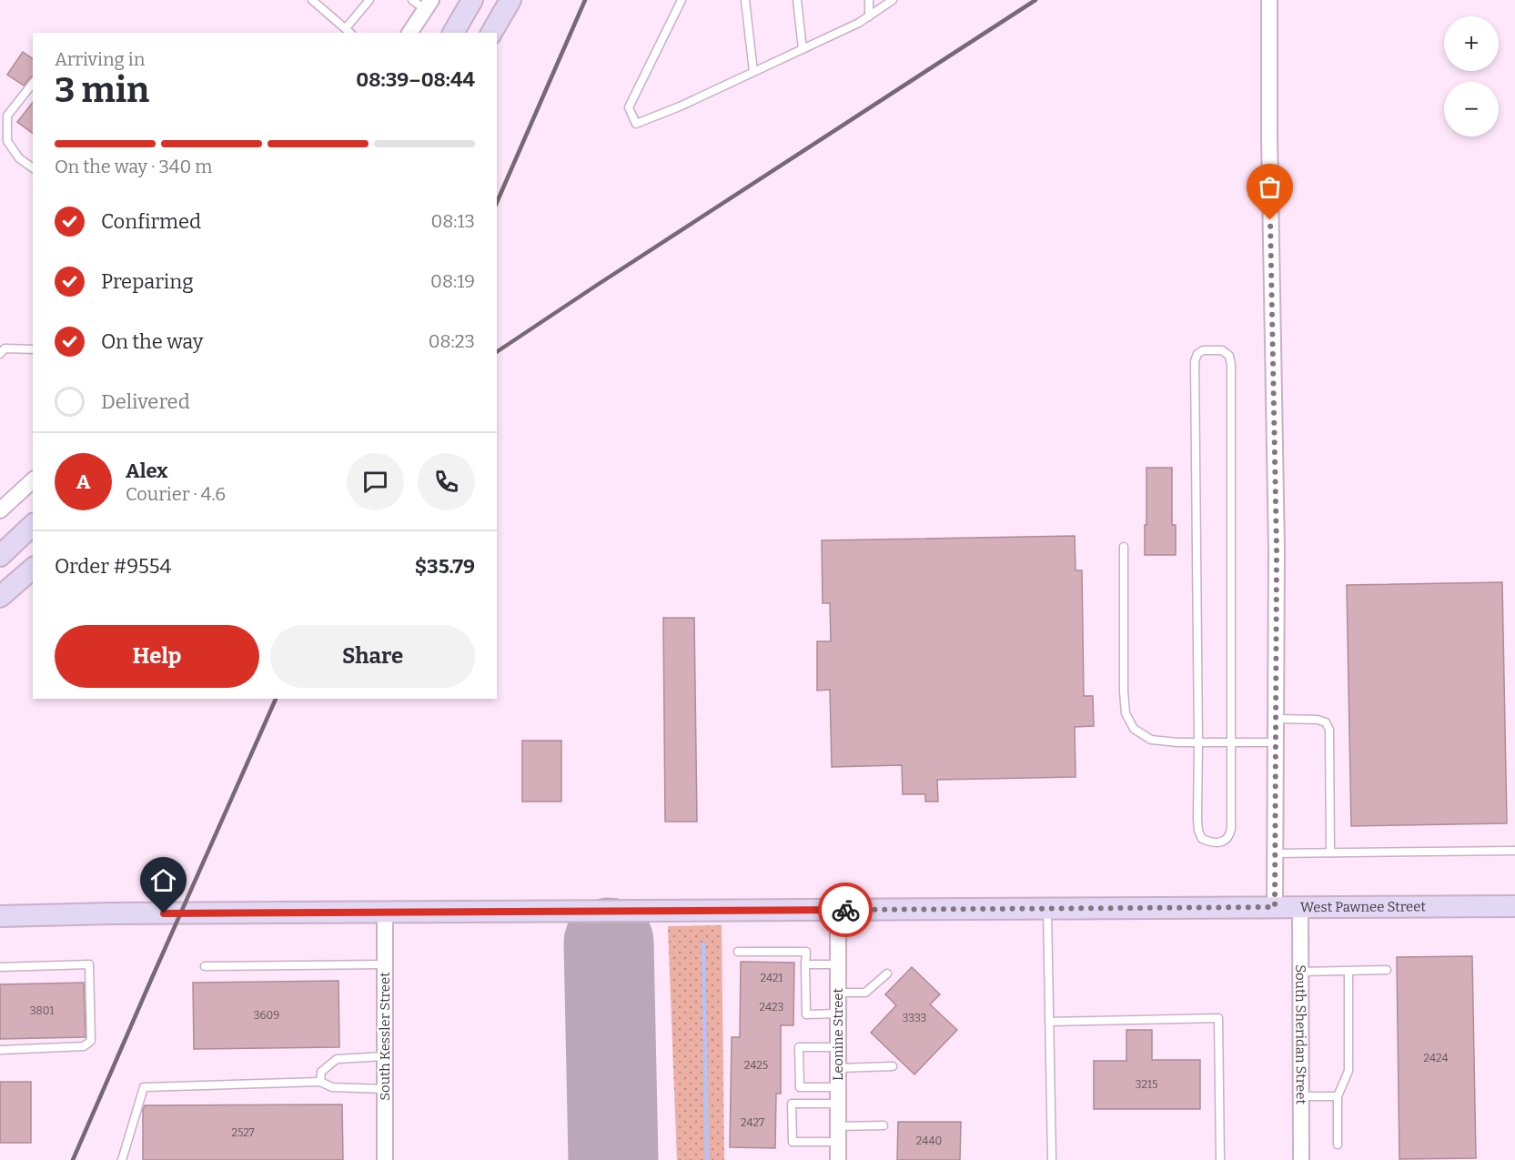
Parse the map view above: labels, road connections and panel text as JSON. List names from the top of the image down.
{
  "streets": {
    "main road": ["West Pawnee Street"],
    "street": ["South Sheridan Street", "Leonine Street", "South Kessler Street"]
  },
  "crossings": [
    ["West Pawnee Street", "South Sheridan Street"],
    ["West Pawnee Street", "Leonine Street"],
    ["West Pawnee Street", "South Kessler Street"]
  ],
  "house_numbers": [
    "2421",
    "2423",
    "3801",
    "3609",
    "3333",
    "2424",
    "2425",
    "3215",
    "2427",
    "2527",
    "2440"
  ],
  "page": {
    "map_buttons": ["+", "−"],
    "heading": ["3 min", "Arriving in", "08:39–08:44"],
    "panel": [
      "Alex",
      "Courier · 4.6",
      "Order #9554",
      "$35.79"
    ],
    "bar": "On the way · 340 m",
    "list": [
      ["Confirmed", "08:13"],
      ["Preparing", "08:19"],
      ["On the way", "08:23"],
      "Delivered"
    ],
    "round": "A",
    "buttons": ["Help", "Share"]
  }
}
